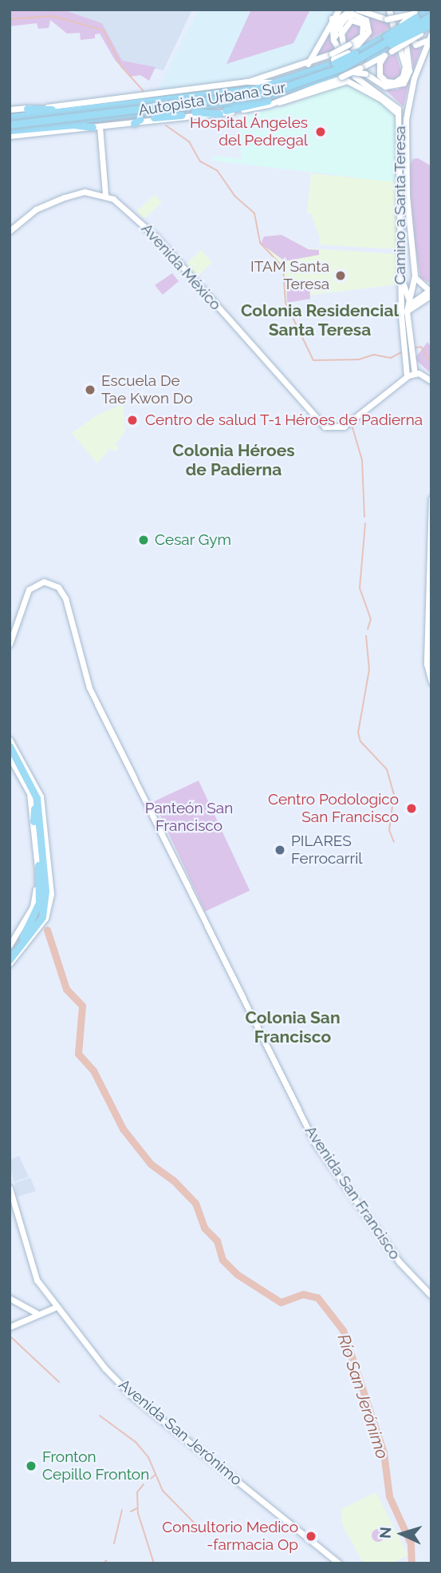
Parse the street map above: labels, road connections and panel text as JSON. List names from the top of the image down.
{
  "streets": {
    "highway": ["Autopista Urbana Sur"],
    "main road": [
      "Camino a Santa Teresa",
      "Avenida México",
      "Avenida San Francisco",
      "Avenida San Jerónimo"
    ]
  },
  "crossings": [
    ["Camino a Santa Teresa", "Avenida México"]
  ],
  "districts": ["Colonia Residencial Santa Teresa", "Colonia Héroes de Padierna", "Colonia San Francisco"],
  "water": ["Río San Jerónimo"],
  "parks": ["Panteón San Francisco"],
  "places": [
    "Hospital Ángeles del Pedregal",
    "ITAM Santa Teresa",
    "Escuela De Tae Kwon Do",
    "Centro de salud T-1 Héroes de Padierna",
    "Cesar Gym",
    "Centro Podologico San Francisco",
    "PILARES Ferrocarril",
    "Fronton Cepillo Fronton",
    "Consultorio Medico -farmacia Op"
  ],
  "north": "left"
}
